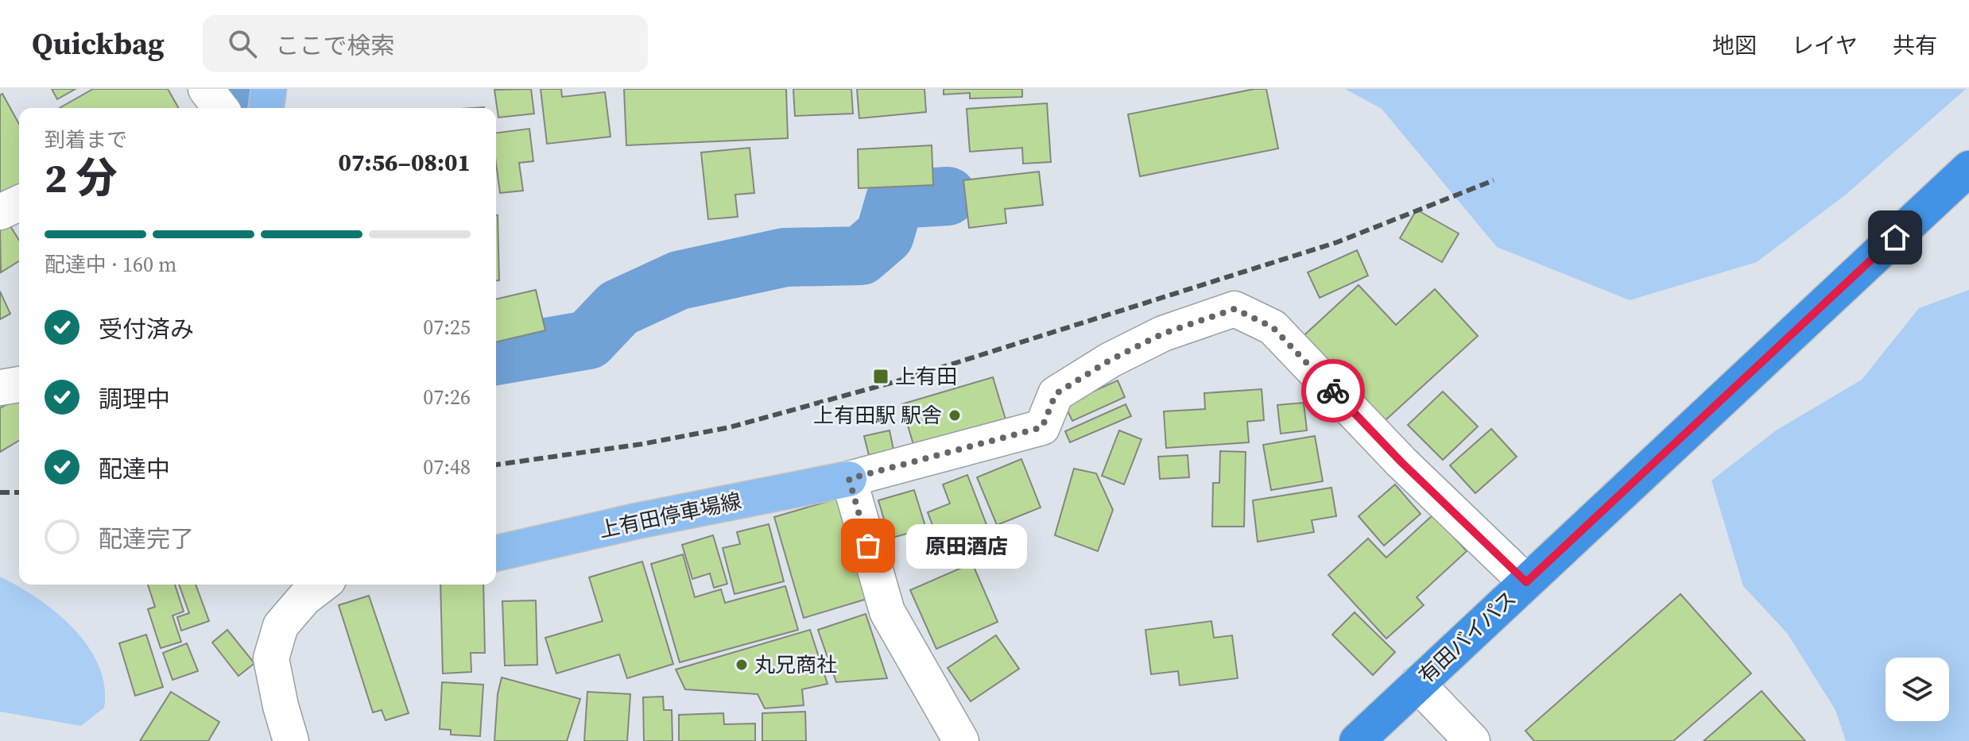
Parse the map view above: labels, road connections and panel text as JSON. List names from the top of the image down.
{
  "streets": {
    "highway": ["有田バイパス"],
    "main road": ["上有田停車場線"]
  },
  "places": {
    "transit": ["上有田"],
    "other": ["上有田駅 駅舎", "原田酒店", "丸兄商社"]
  },
  "page": {
    "header": "Quickbag",
    "search": "ここで検索",
    "nav": ["地図", "レイヤ", "共有"],
    "heading": ["2 分", "到着まで", "07:56–08:01"],
    "bar": "配達中 · 160 m",
    "list": [
      ["受付済み", "07:25"],
      ["調理中", "07:26"],
      ["配達中", "07:48"],
      "配達完了"
    ],
    "bubble": "原田酒店"
  }
}
